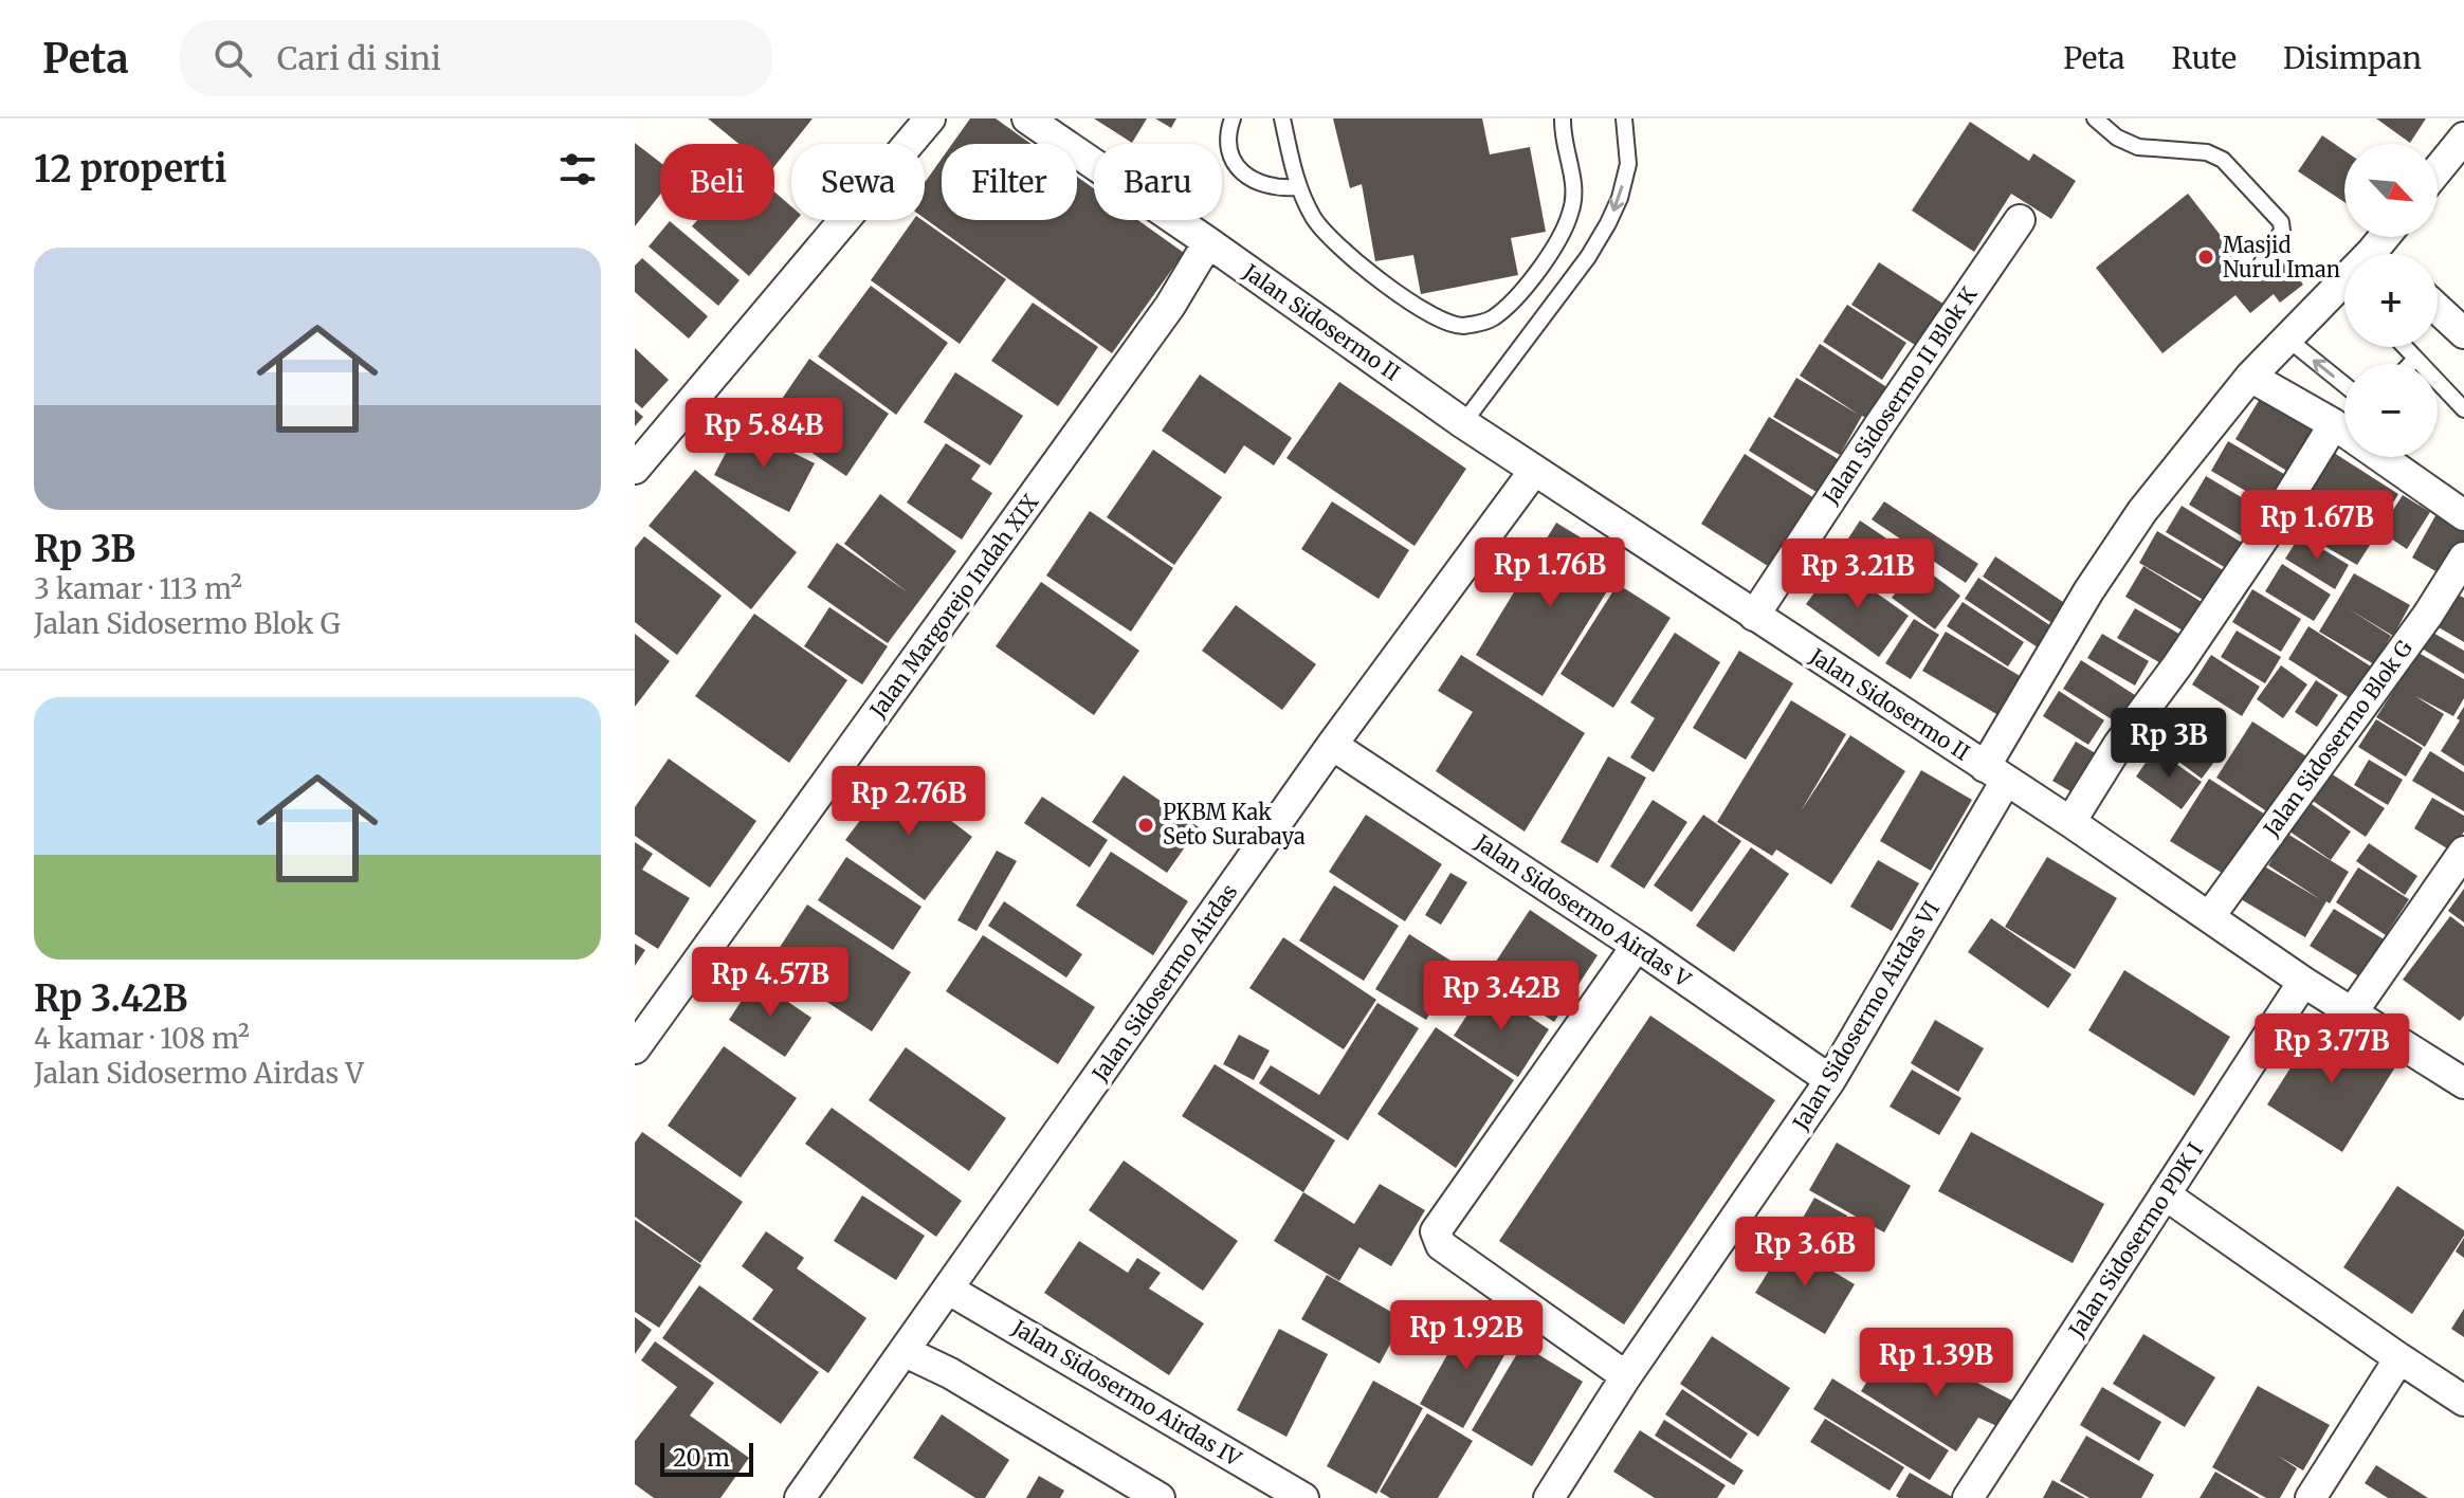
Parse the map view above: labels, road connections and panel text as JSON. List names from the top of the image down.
{
  "streets": {
    "street": [
      "Jalan Sidosermo II",
      "Jalan Sidosermo II Blok K",
      "Jalan Margorejo Indah XIX",
      "Jalan Sidosermo Blok G",
      "Jalan Sidosermo Airdas V",
      "Jalan Sidosermo Airdas",
      "Jalan Sidosermo Airdas VI",
      "Jalan Sidosermo PDK I",
      "Jalan Sidosermo Airdas IV"
    ]
  },
  "crossings": [
    ["Jalan Sidosermo II", "Jalan Sidosermo II Blok K"],
    ["Jalan Sidosermo II", "Jalan Margorejo Indah XIX"],
    ["Jalan Sidosermo II", "Jalan Sidosermo Blok G"],
    ["Jalan Sidosermo II", "Jalan Sidosermo Airdas"],
    ["Jalan Sidosermo II", "Jalan Sidosermo Airdas VI"],
    ["Jalan Sidosermo II", "Jalan Sidosermo PDK I"],
    ["Jalan Sidosermo Airdas V", "Jalan Sidosermo Airdas"],
    ["Jalan Sidosermo Airdas V", "Jalan Sidosermo Airdas VI"],
    ["Jalan Sidosermo Airdas", "Jalan Sidosermo Airdas IV"]
  ],
  "places": ["Masjid Nurul Iman", "PKBM Kak Seto Surabaya"],
  "scale_bar": "20 m",
  "north": "bottom right",
  "page": {
    "header": "Peta",
    "search": "Cari di sini",
    "nav": ["Peta", "Rute", "Disimpan"],
    "heading": "12 properti",
    "map_buttons": ["+", "−"],
    "chip": [
      "Beli",
      "Sewa",
      "Filter",
      "Baru"
    ],
    "list": [
      {
        "name": "Rp 3B",
        "note": "3 kamar · 113 m² · Jalan Sidosermo Blok G"
      },
      {
        "name": "Rp 3.42B",
        "note": "4 kamar · 108 m² · Jalan Sidosermo Airdas V"
      }
    ],
    "price": [
      "Rp 5.84B",
      "Rp 1.67B",
      "Rp 1.76B",
      "Rp 3.21B",
      "Rp 3B",
      "Rp 2.76B",
      "Rp 4.57B",
      "Rp 3.42B",
      "Rp 3.77B",
      "Rp 3.6B",
      "Rp 1.92B",
      "Rp 1.39B"
    ],
    "scale": "20 m"
  }
}
